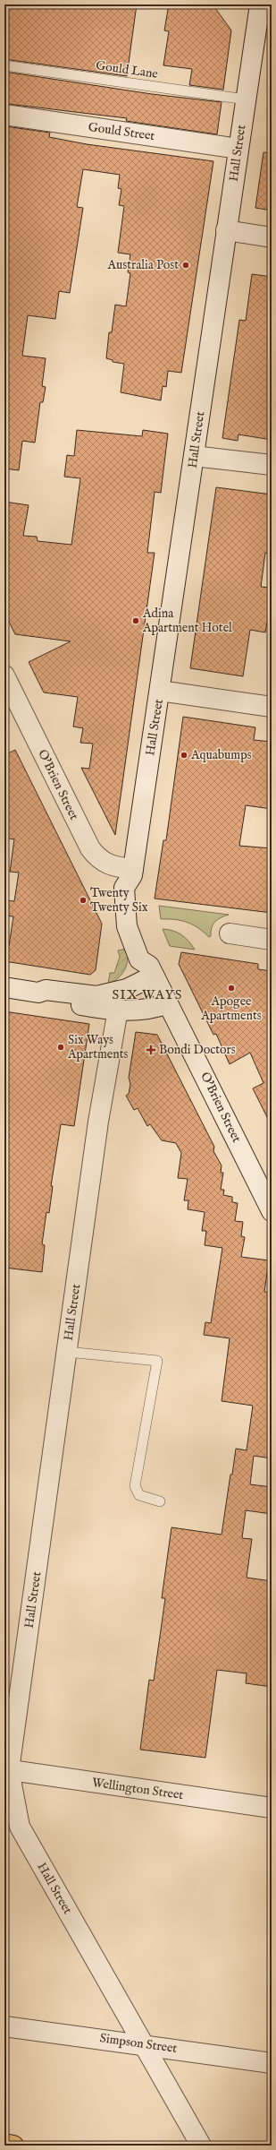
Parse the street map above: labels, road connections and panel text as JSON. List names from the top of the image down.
{
  "streets": {
    "street": [
      "Gould Street",
      "Hall Street",
      "O'Brien Street",
      "Wellington Street",
      "Simpson Street"
    ],
    "lane": ["Gould Lane"]
  },
  "crossings": [
    ["Gould Lane", "Hall Street"],
    ["Gould Street", "Hall Street"],
    ["Hall Street", "O'Brien Street"],
    ["Hall Street", "Wellington Street"],
    ["Hall Street", "Simpson Street"]
  ],
  "districts": ["SIX WAYS"],
  "places": {
    "other": [
      "Australia Post",
      "Adina Apartment Hotel",
      "Aquabumps",
      "Twenty Twenty Six",
      "Apogee Apartments",
      "Six Ways Apartments"
    ],
    "health": ["Bondi Doctors"]
  }
}
